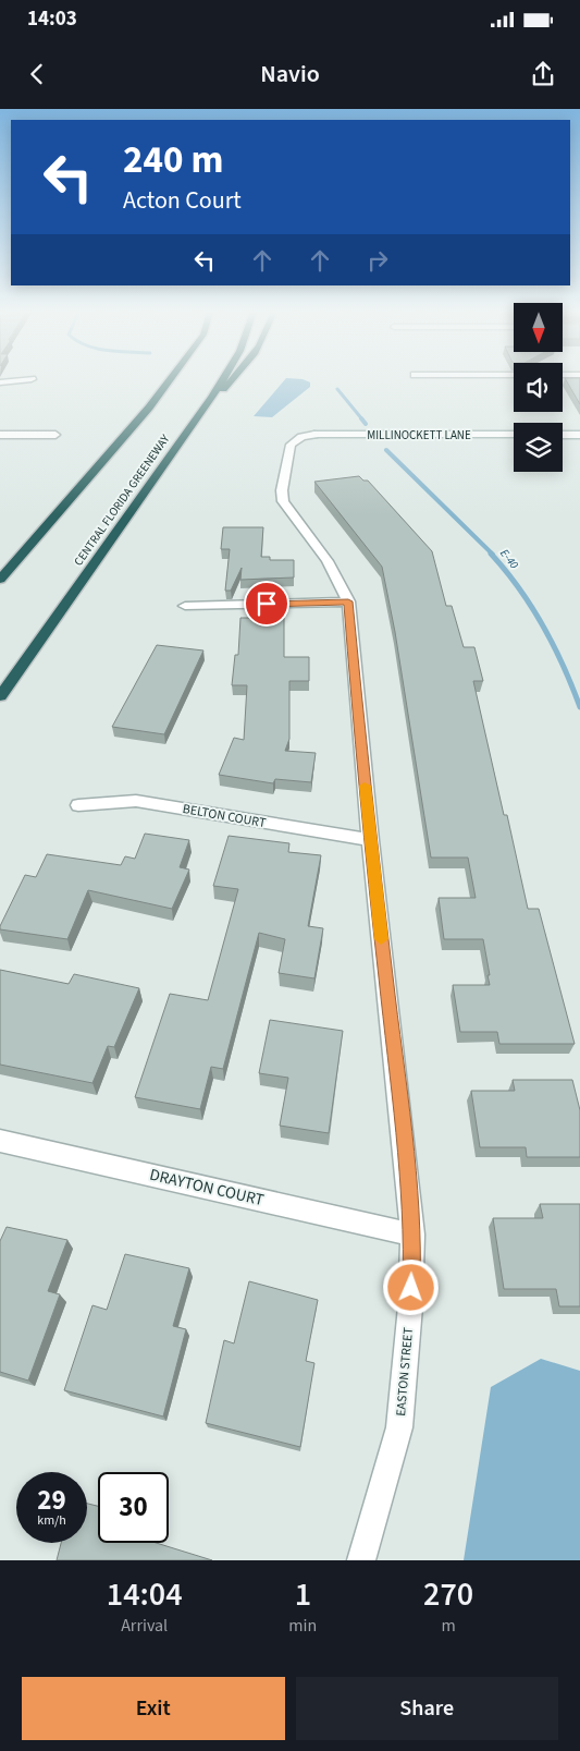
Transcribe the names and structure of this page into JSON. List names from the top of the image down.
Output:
{
  "streets": {
    "highway": ["CENTRAL FLORIDA GREENEWAY"],
    "street": [
      "MILLINOCKETT LANE",
      "BELTON COURT",
      "DRAYTON COURT",
      "EASTON STREET"
    ]
  },
  "crossings": [
    ["MILLINOCKETT LANE", "EASTON STREET"],
    ["BELTON COURT", "EASTON STREET"],
    ["DRAYTON COURT", "EASTON STREET"]
  ],
  "water": ["E-40"],
  "north": "bottom",
  "page": {
    "status": "14:03",
    "header": "Navio",
    "turn": ["240 m", "Acton Court"],
    "speed": "29 km/h",
    "limit": "30",
    "eta": [
      "14:04",
      "Arrival",
      "1",
      "min",
      "270",
      "m"
    ],
    "buttons": ["Exit", "Share"]
  }
}
